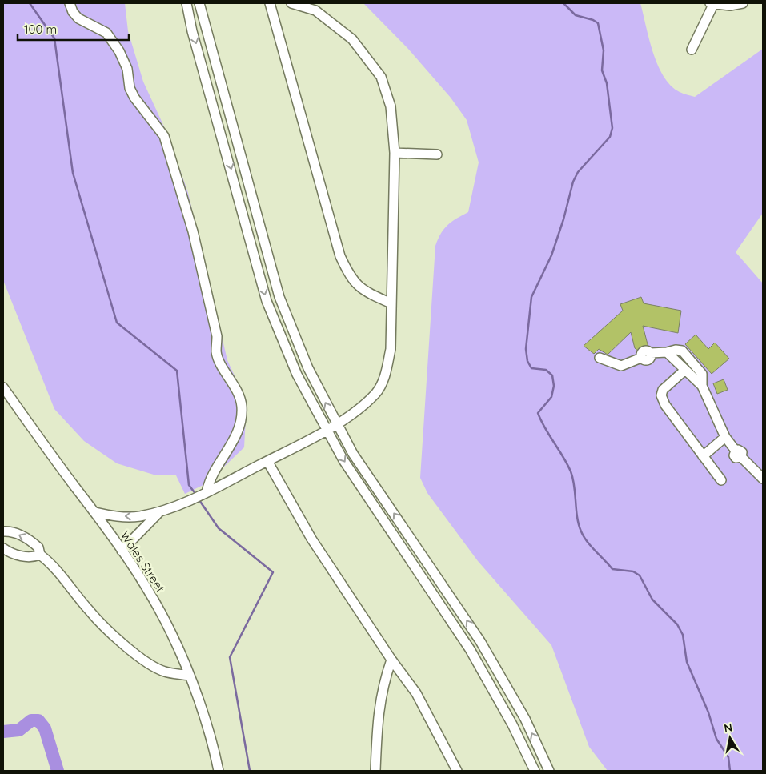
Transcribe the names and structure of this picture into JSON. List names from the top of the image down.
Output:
{
  "streets": {
    "street": ["Wales Street"]
  },
  "scale_bar": "100 m",
  "north": "top"
}
